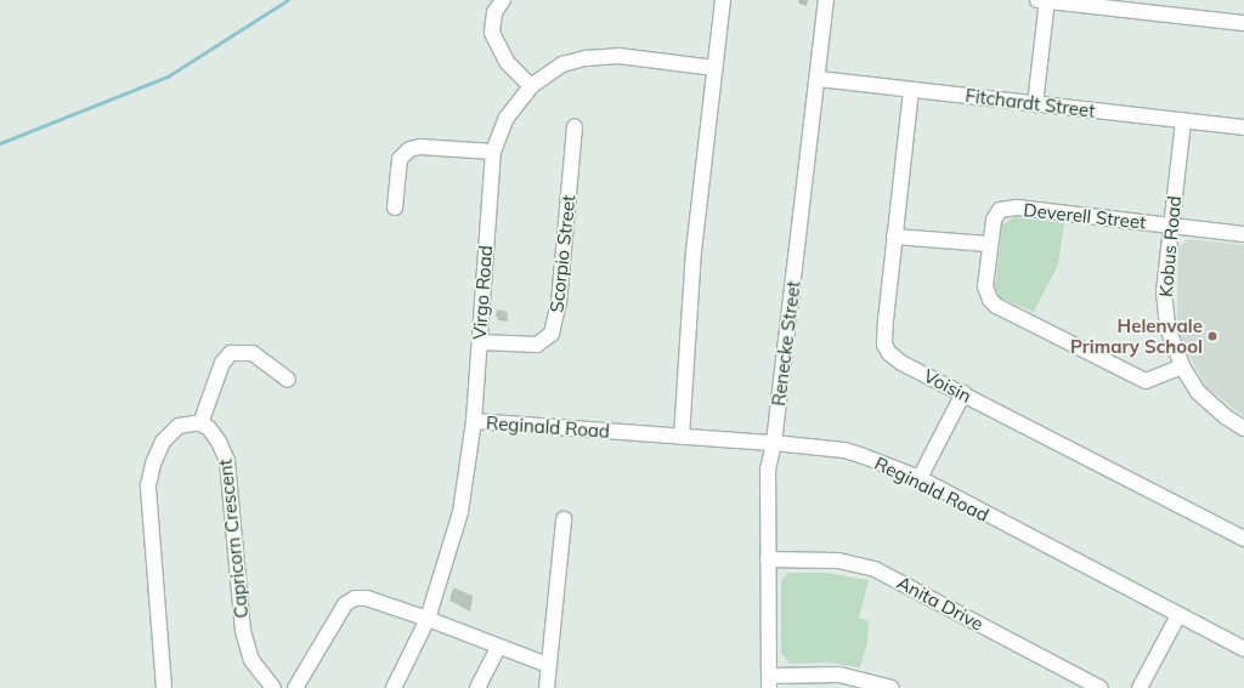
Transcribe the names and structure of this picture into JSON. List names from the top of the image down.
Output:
{
  "streets": {
    "street": [
      "Fitchardt Street",
      "Deverell Street",
      "Kobus Road",
      "Scorpio Street",
      "Virgo Road",
      "Renecke Street",
      "Voisin",
      "Reginald Road",
      "Capricorn Crescent",
      "Anita Drive"
    ]
  },
  "crossings": [
    ["Fitchardt Street", "Kobus Road"],
    ["Fitchardt Street", "Renecke Street"],
    ["Fitchardt Street", "Voisin"],
    ["Deverell Street", "Kobus Road"],
    ["Scorpio Street", "Virgo Road"],
    ["Virgo Road", "Reginald Road"],
    ["Renecke Street", "Reginald Road"],
    ["Renecke Street", "Anita Drive"]
  ],
  "places": ["Helenvale Primary School"]
}
